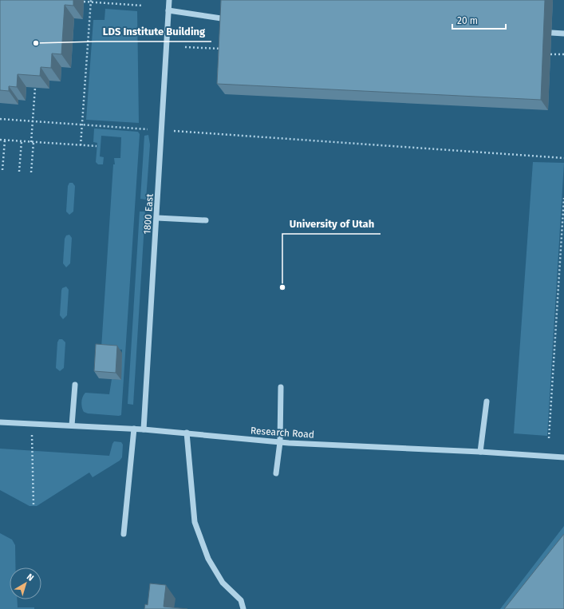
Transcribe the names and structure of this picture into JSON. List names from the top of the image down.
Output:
{
  "streets": {
    "street": ["1800 East", "Research Road"]
  },
  "crossings": [
    ["1800 East", "Research Road"]
  ],
  "places": ["LDS Institute Building", "University of Utah"],
  "scale_bar": "20 m",
  "north": "top right"
}
